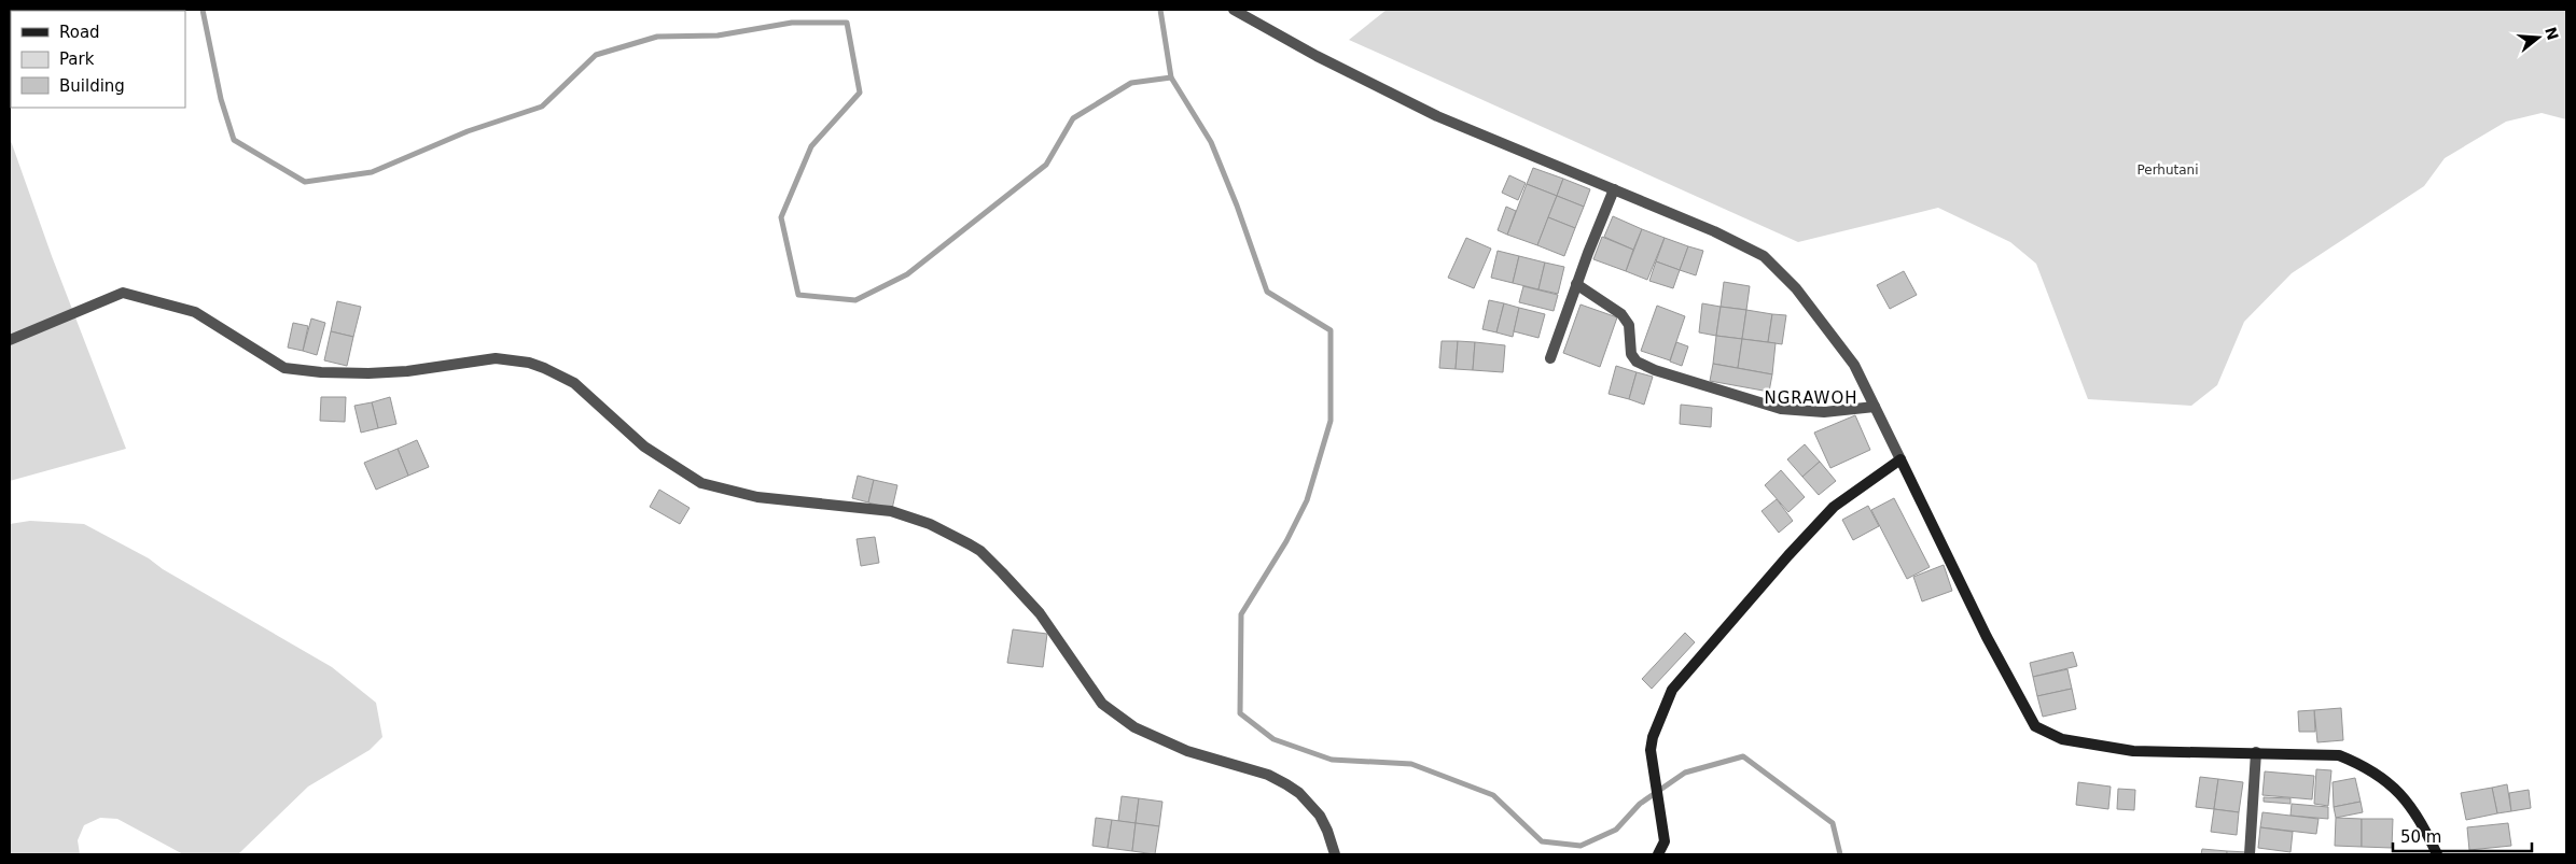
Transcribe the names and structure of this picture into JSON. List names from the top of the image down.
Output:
{
  "districts": ["NGRAWOH"],
  "parks": ["Perhutani"],
  "legend": ["Road", "Park", "Building"],
  "scale_bar": "50 m",
  "north": "right"
}
